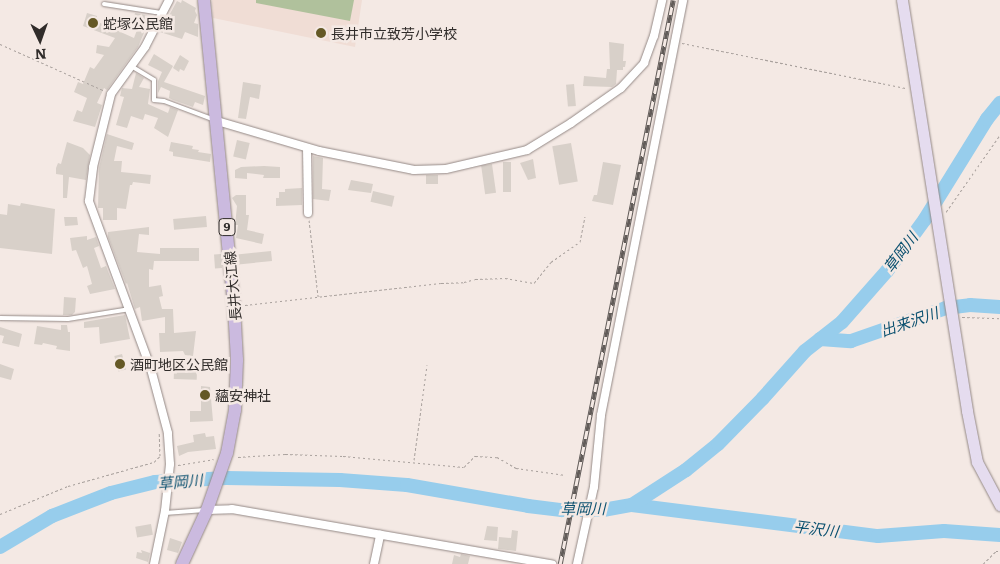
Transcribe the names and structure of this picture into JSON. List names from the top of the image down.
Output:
{
  "streets": {
    "main road": ["9", "長井大江線"]
  },
  "crossings": [
    ["9", "長井大江線"]
  ],
  "water": ["草岡川", "出来沢川", "平沢川"],
  "places": [
    "蛇塚公民館",
    "長井市立致芳小学校",
    "酒町地区公民館",
    "蘊安神社"
  ],
  "north": "bottom"
}
